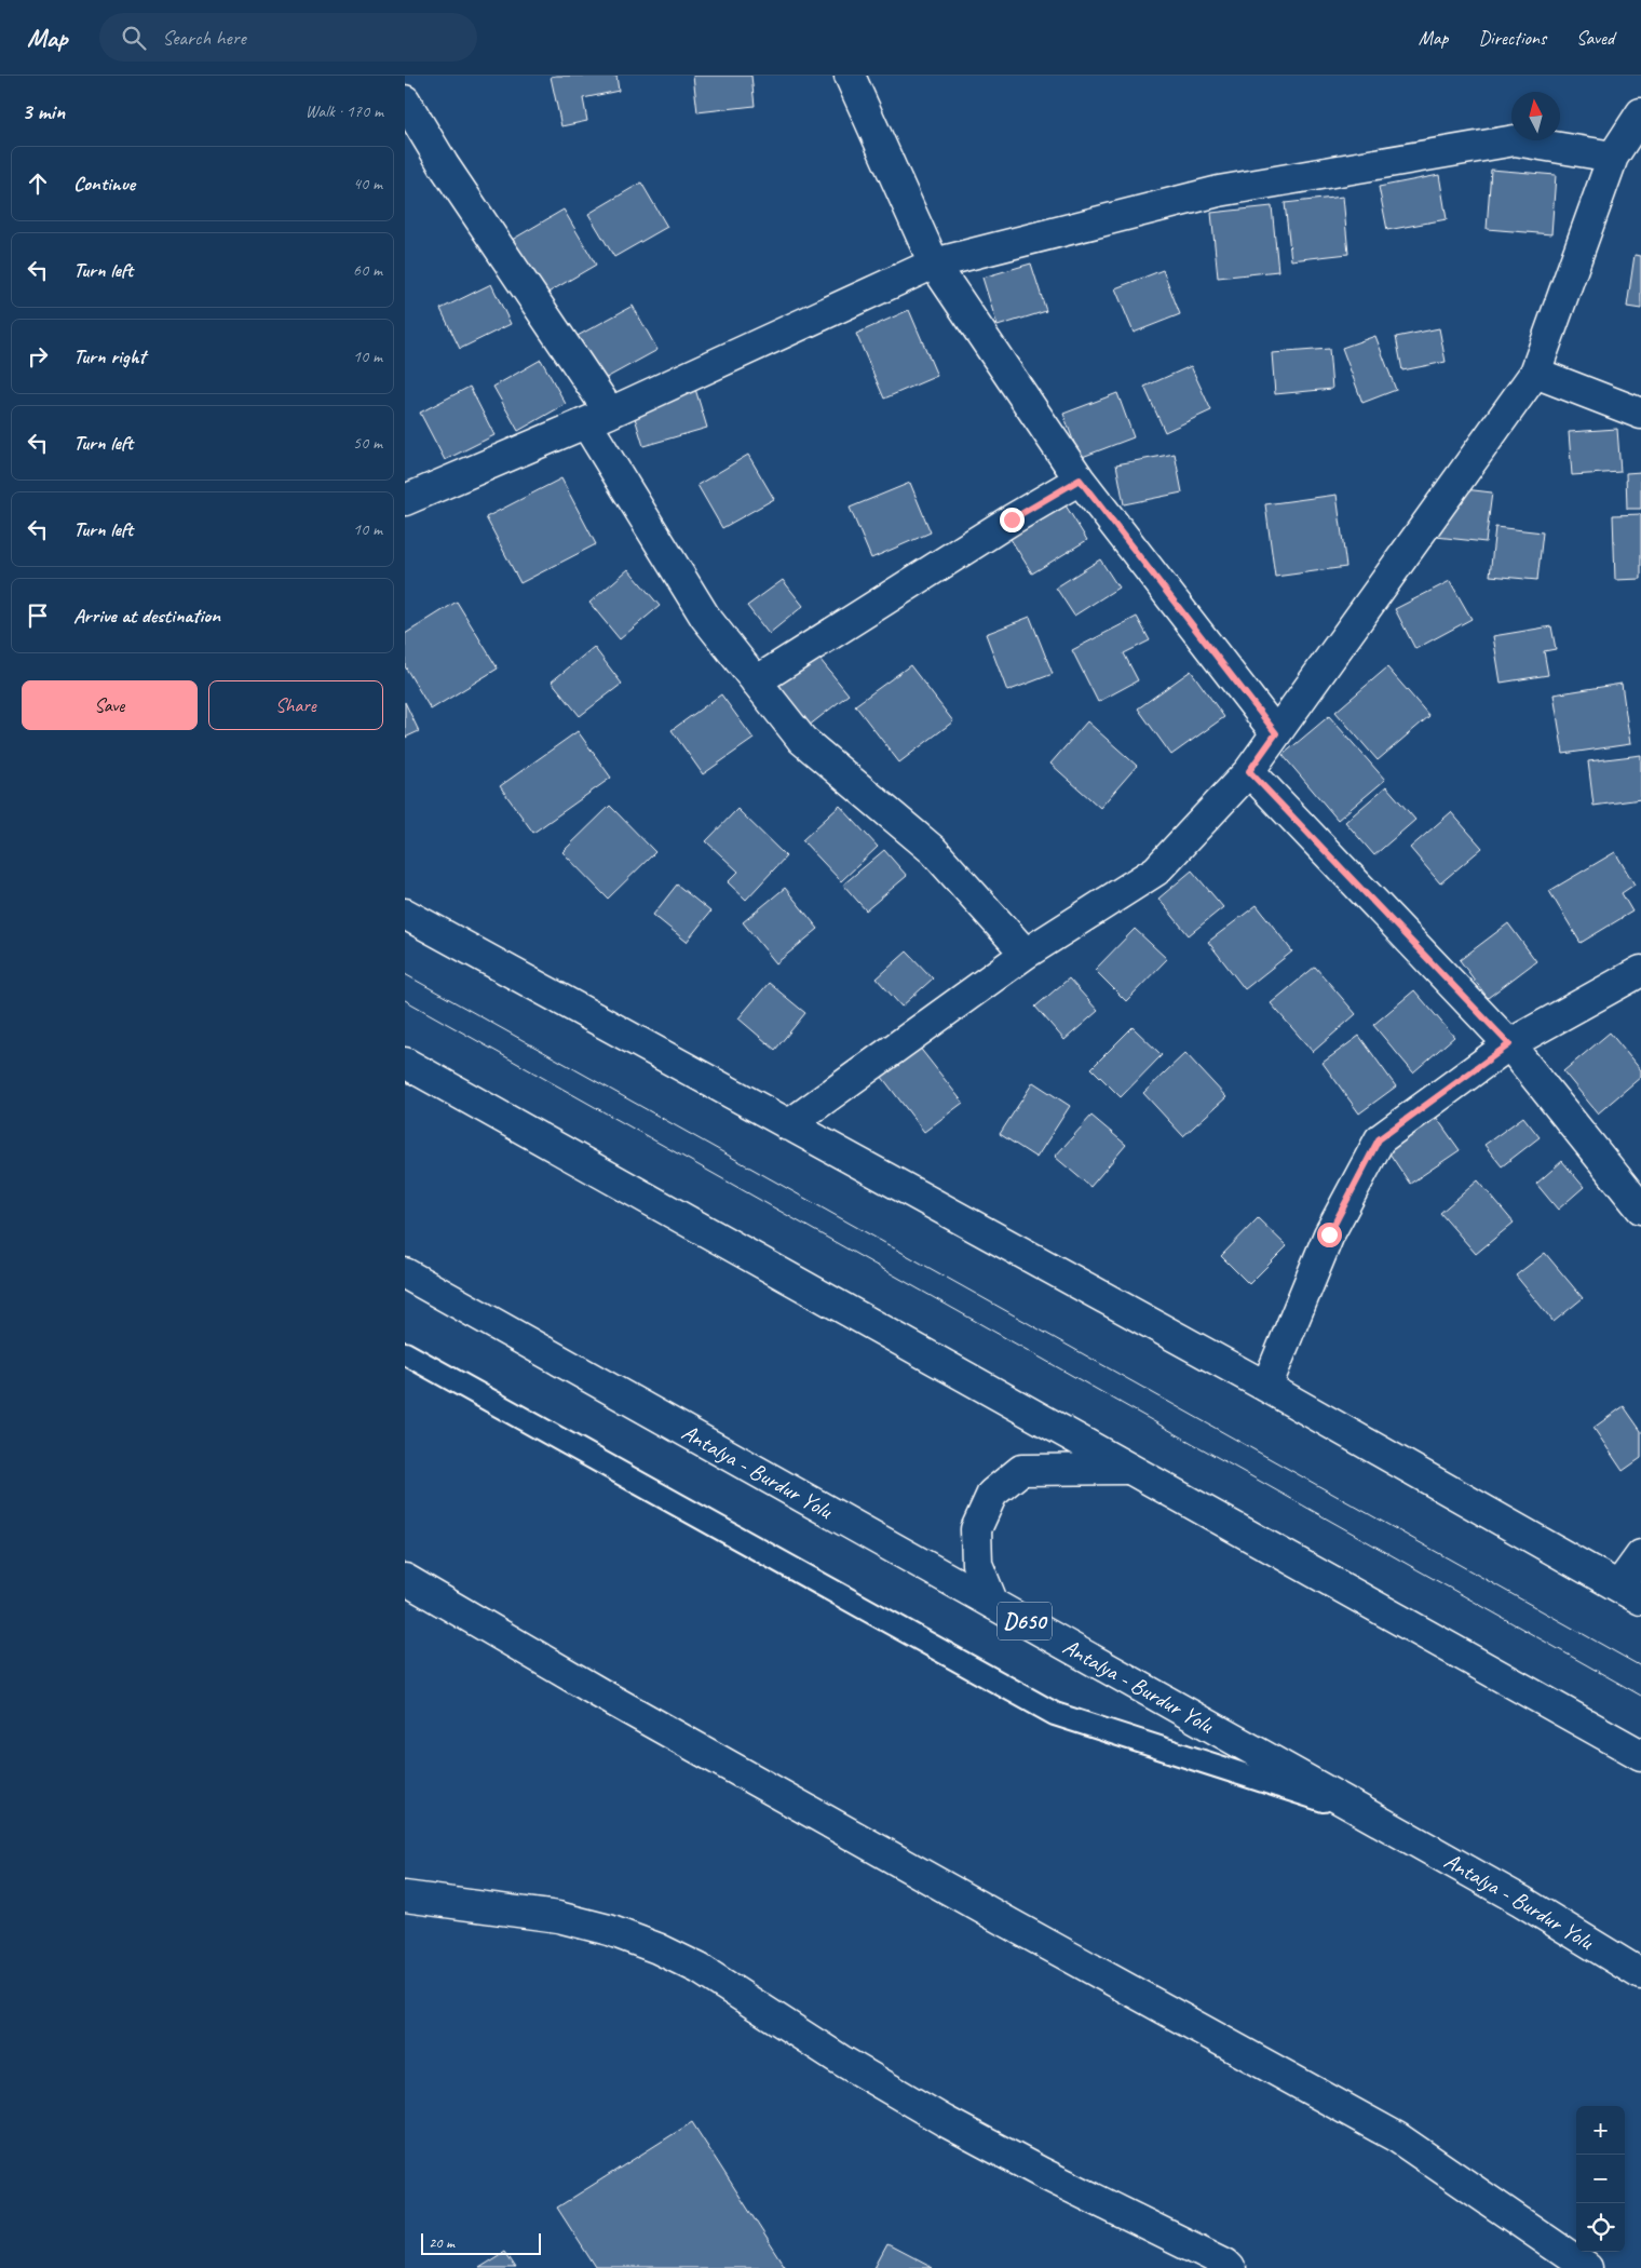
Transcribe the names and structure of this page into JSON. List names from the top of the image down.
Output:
{
  "streets": {
    "main road": ["Antalya - Burdur Yolu", "D650"]
  },
  "scale_bar": "20 m",
  "north": "top",
  "page": {
    "header": "Map",
    "search": "Search here",
    "nav": ["Map", "Directions", "Saved"],
    "heading": ["3 min", "Walk · 170 m"],
    "list": [
      ["Continue", "40 m"],
      ["Turn left", "60 m"],
      ["Turn right", "10 m"],
      ["Turn left", "50 m"],
      ["Turn left", "10 m"],
      "Arrive at destination"
    ],
    "buttons": ["Save", "Share"],
    "map_buttons": ["+", "−"],
    "scale": "20 m"
  }
}
